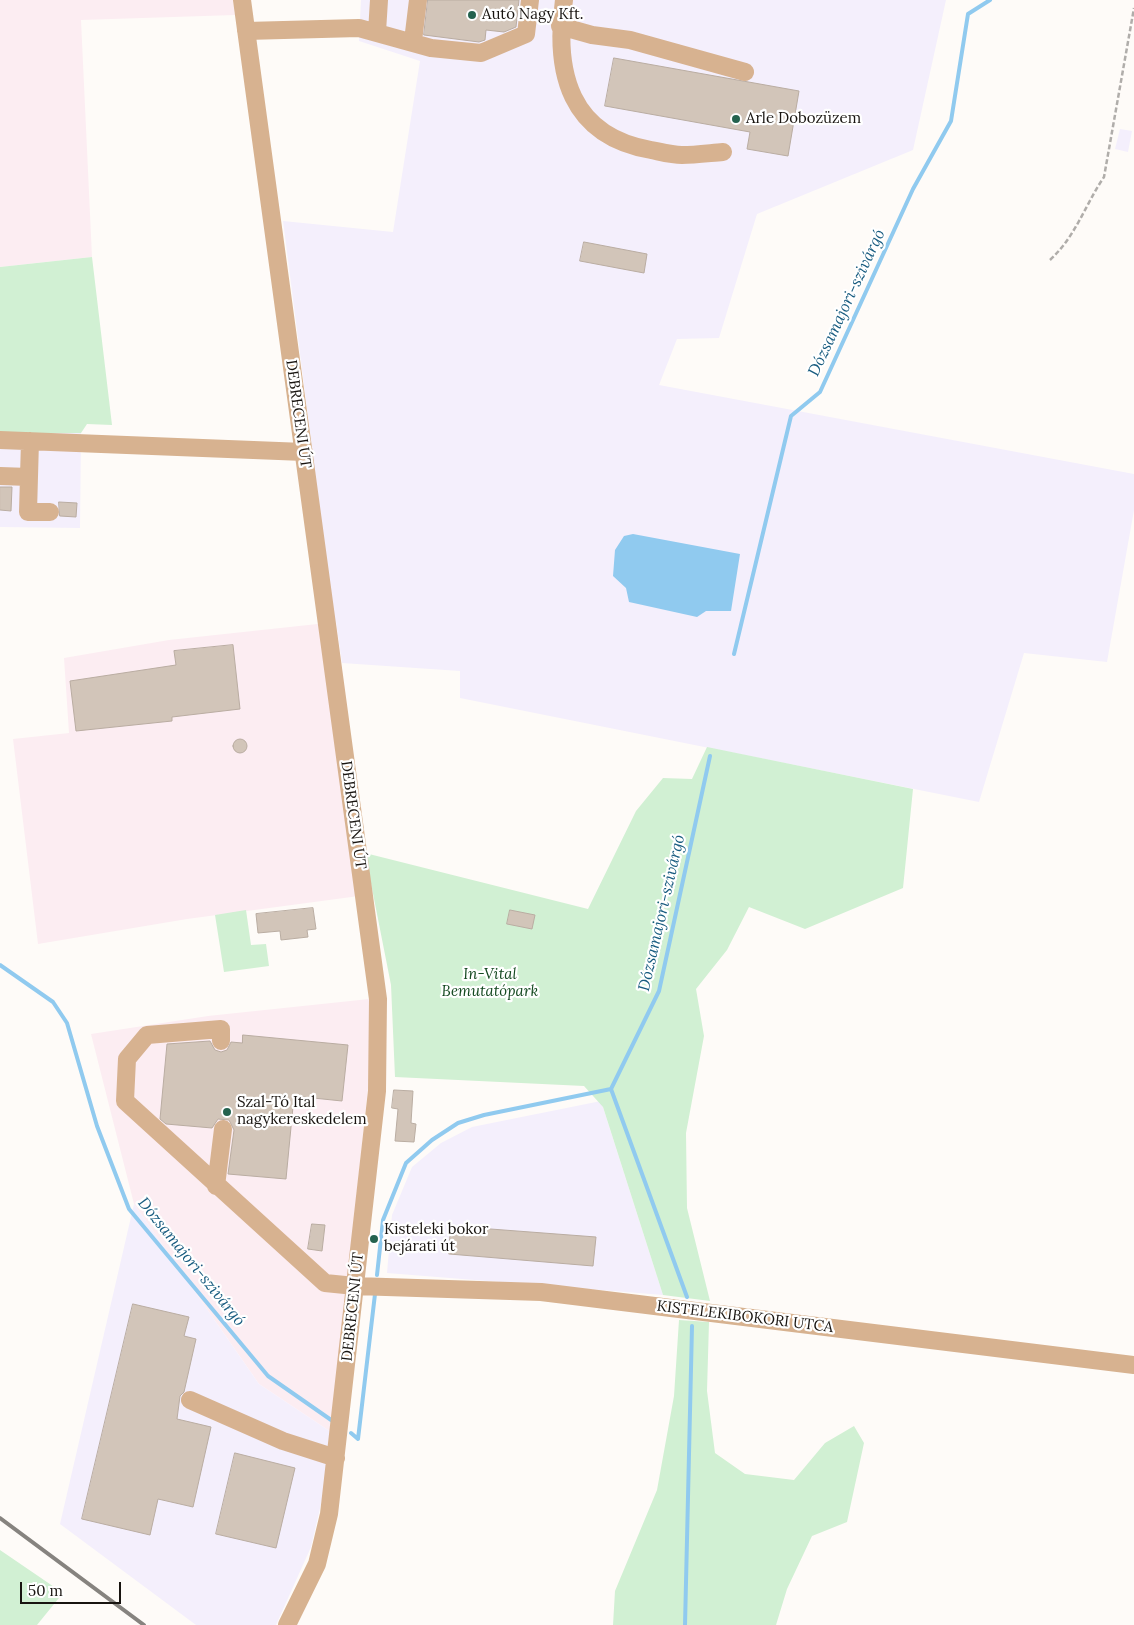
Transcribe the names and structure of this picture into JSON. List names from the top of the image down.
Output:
{
  "streets": {
    "street": ["DEBRECENI ÚT", "KISTELEKIBOKORI UTCA"]
  },
  "crossings": [
    ["DEBRECENI ÚT", "KISTELEKIBOKORI UTCA"]
  ],
  "water": ["Dózsamajori-szivárgó"],
  "parks": ["In-Vital Bemutatópark"],
  "places": [
    "Autó Nagy Kft.",
    "Arle Dobozüzem",
    "Szal-Tó Ital nagykereskedelem",
    "Kisteleki bokor bejárati út"
  ],
  "scale_bar": "50 m"
}
